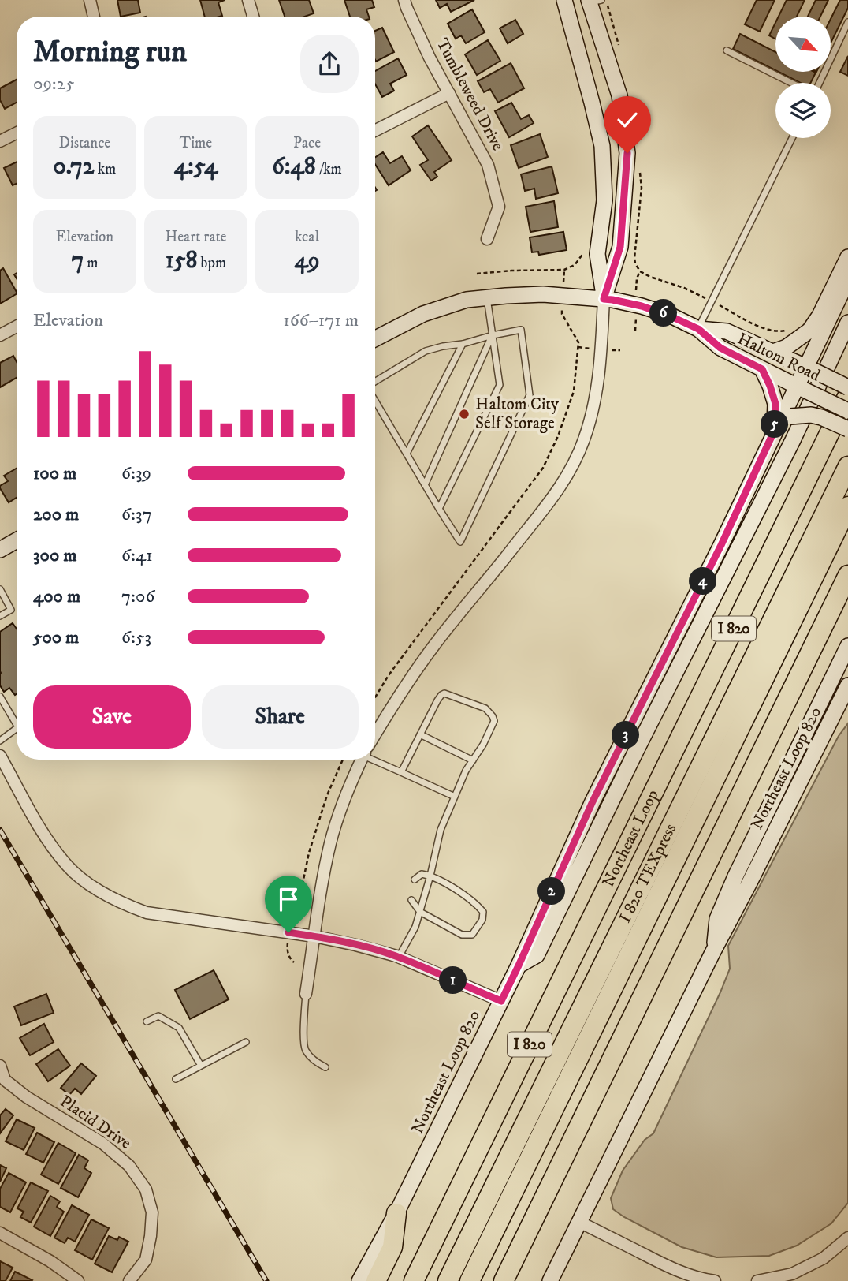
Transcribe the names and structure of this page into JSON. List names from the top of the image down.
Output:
{
  "streets": {
    "highway": ["I 820", "Northeast Loop", "I 820 TEXpress"],
    "main road": ["Haltom Road", "Northeast Loop 820"],
    "street": ["Tumbleweed Drive", "Placid Drive"]
  },
  "crossings": [
    ["Haltom Road", "Northeast Loop 820"]
  ],
  "places": ["Haltom City Self Storage"],
  "north": "bottom right",
  "page": {
    "heading": ["Morning run", "09:25"],
    "stats": [
      ["Distance", "0.72 km"],
      ["Time", "4:54"],
      ["Pace", "6:48 /km"],
      ["Elevation", "7 m"],
      ["Heart rate", "158 bpm"],
      ["kcal", "49"]
    ],
    "chart": ["Elevation", "166–171 m"],
    "pins": [
      "6",
      "5",
      "4",
      "3",
      "2",
      "1"
    ],
    "list": [
      {
        "name": "100 m",
        "note": "6:39"
      },
      {
        "name": "200 m",
        "note": "6:37"
      },
      {
        "name": "300 m",
        "note": "6:41"
      },
      {
        "name": "400 m",
        "note": "7:06"
      },
      {
        "name": "500 m",
        "note": "6:53"
      }
    ],
    "buttons": ["Save", "Share"]
  }
}
